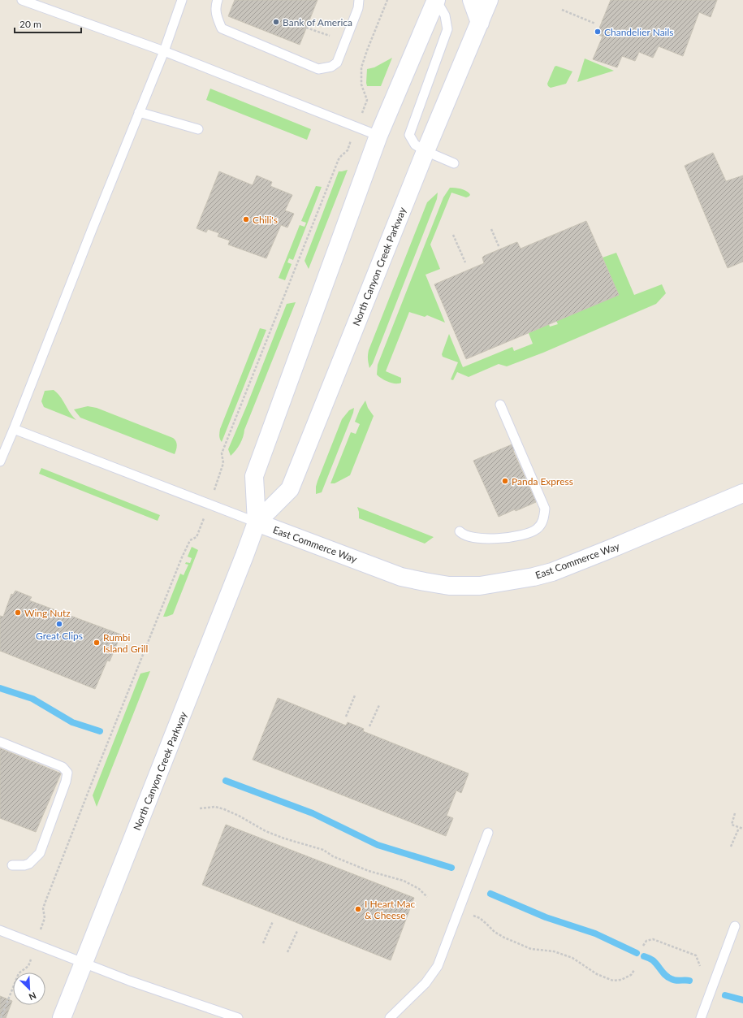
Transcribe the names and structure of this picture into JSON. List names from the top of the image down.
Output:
{
  "streets": {
    "main road": ["North Canyon Creek Parkway", "East Commerce Way"]
  },
  "crossings": [
    ["North Canyon Creek Parkway", "East Commerce Way"]
  ],
  "places": [
    "Bank of America",
    "Chandelier Nails",
    "Chili's",
    "Panda Express",
    "Wing Nutz",
    "Great Clips",
    "Rumbi Island Grill",
    "I Heart Mac & Cheese"
  ],
  "scale_bar": "20 m",
  "north": "bottom right"
}
